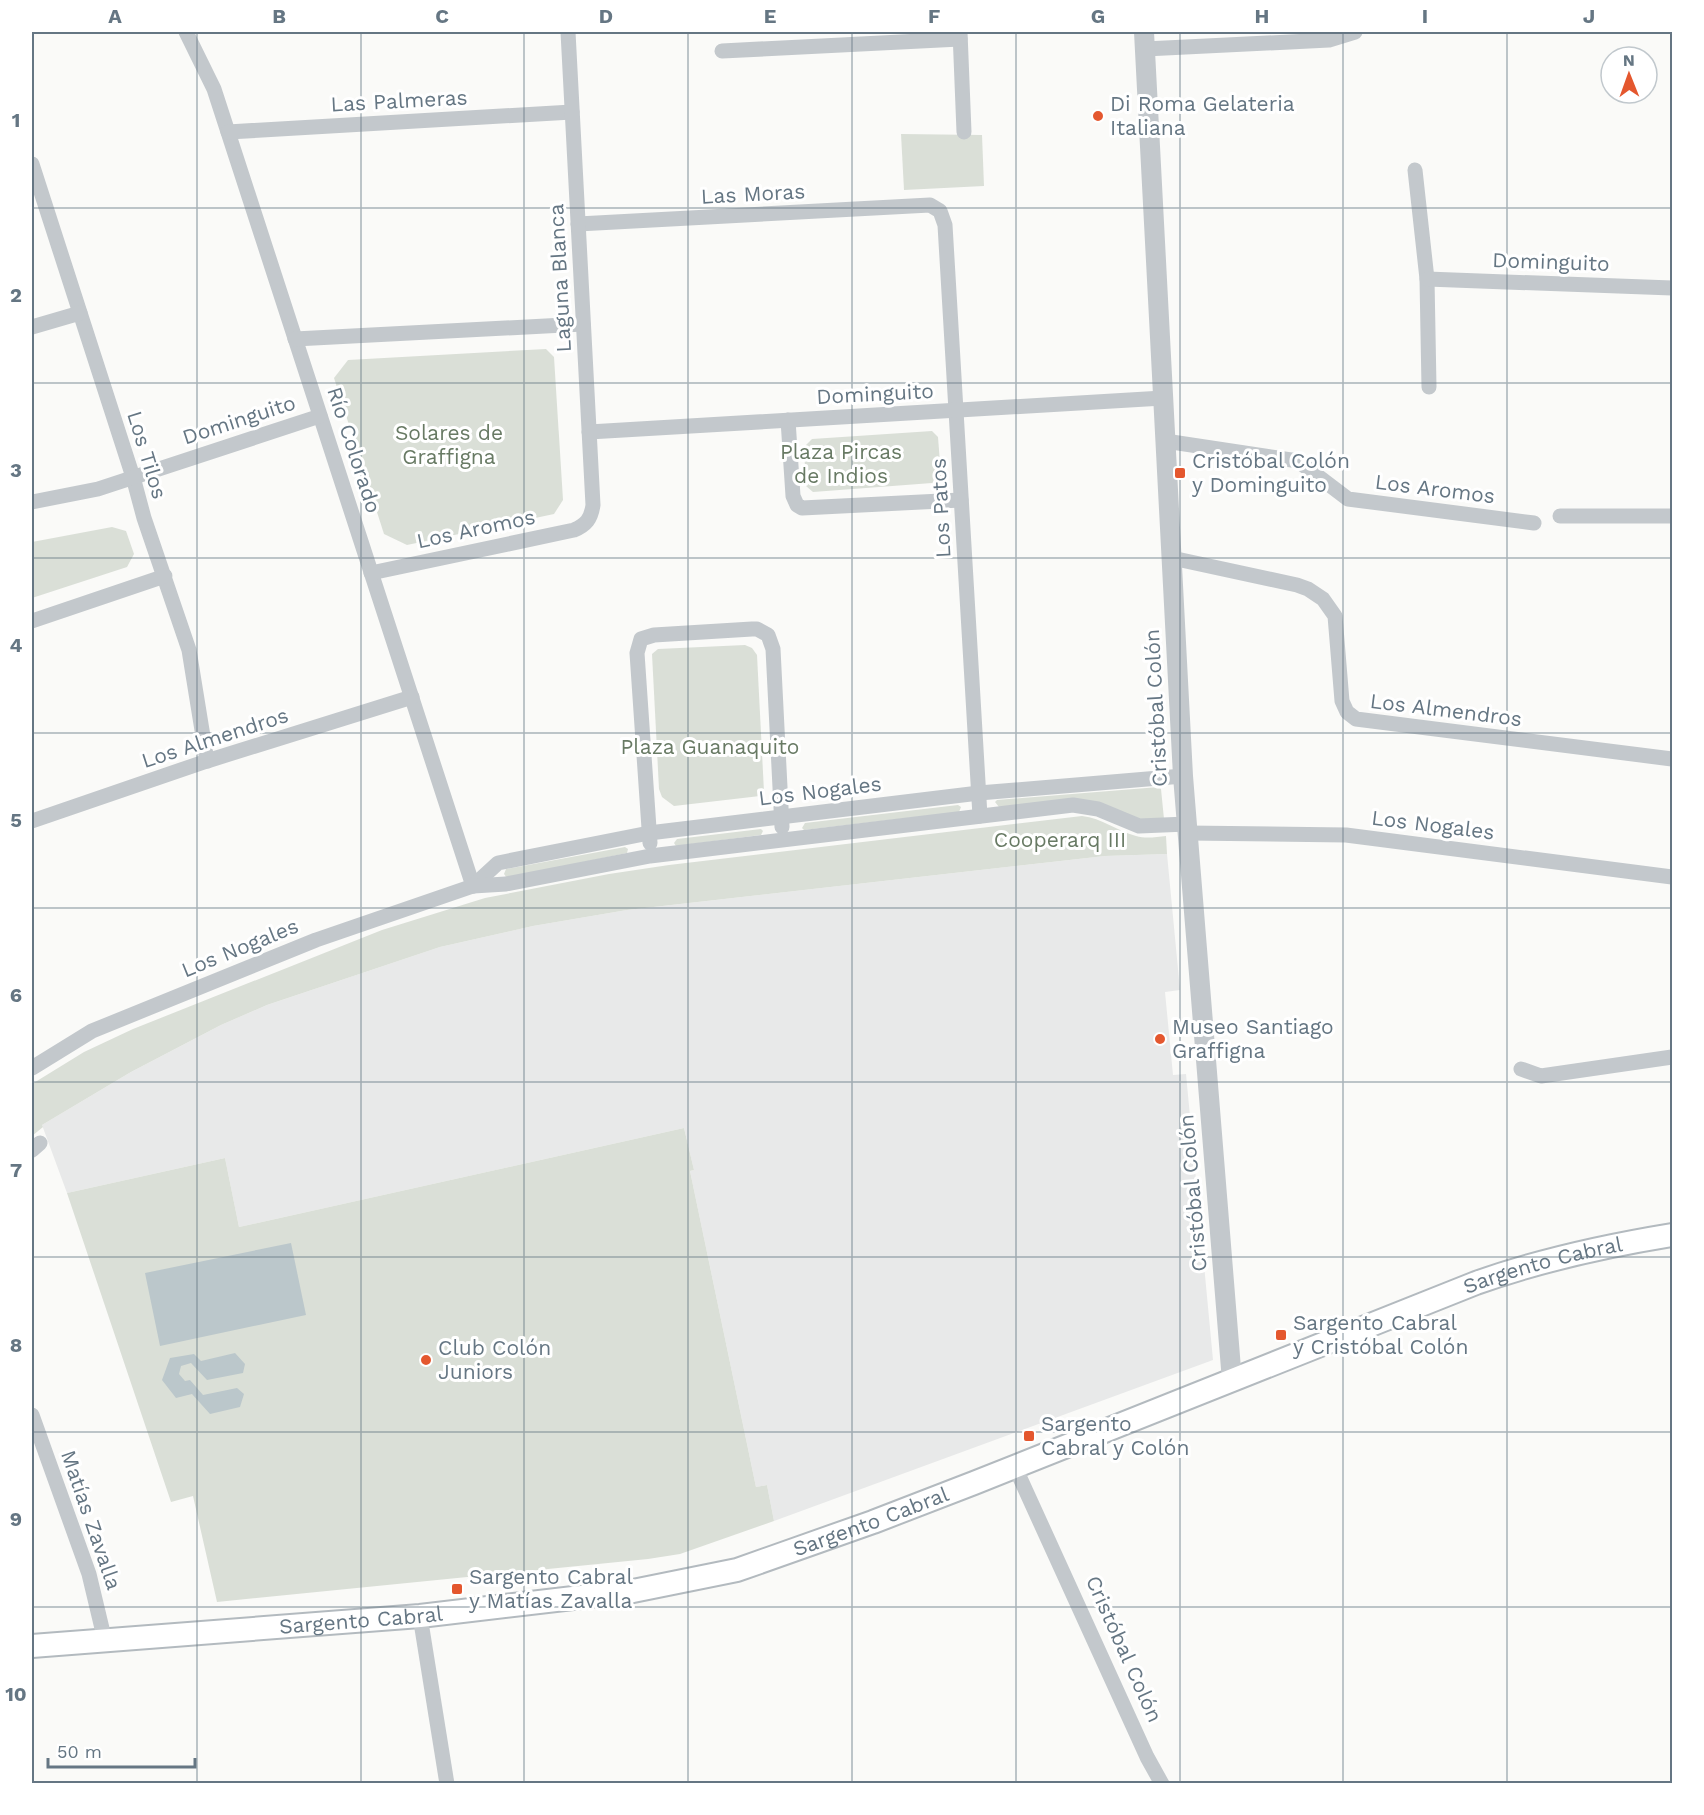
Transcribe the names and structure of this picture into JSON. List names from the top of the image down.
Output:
{
  "streets": {
    "main road": ["Sargento Cabral"],
    "street": [
      "Las Palmeras",
      "Las Moras",
      "Dominguito",
      "Laguna Blanca",
      "Río Colorado",
      "Los Tilos",
      "Los Aromos",
      "Los Patos",
      "Cristóbal Colón",
      "Los Almendros",
      "Los Nogales",
      "Matías Zavalla"
    ]
  },
  "crossings": [
    ["Las Palmeras", "Laguna Blanca"],
    ["Las Palmeras", "Río Colorado"],
    ["Las Moras", "Laguna Blanca"],
    ["Las Moras", "Los Patos"],
    ["Dominguito", "Laguna Blanca"],
    ["Dominguito", "Río Colorado"],
    ["Dominguito", "Los Tilos"],
    ["Dominguito", "Los Patos"],
    ["Dominguito", "Cristóbal Colón"],
    ["Laguna Blanca", "Los Aromos"],
    ["Río Colorado", "Los Aromos"],
    ["Río Colorado", "Los Almendros"],
    ["Río Colorado", "Los Nogales"],
    ["Los Tilos", "Los Almendros"],
    ["Los Aromos", "Cristóbal Colón"],
    ["Los Patos", "Los Nogales"],
    ["Cristóbal Colón", "Los Almendros"],
    ["Cristóbal Colón", "Los Nogales"],
    ["Cristóbal Colón", "Sargento Cabral"],
    ["Sargento Cabral", "Matías Zavalla"]
  ],
  "parks": [
    "Solares de Graffigna",
    "Plaza Pircas de Indios",
    "Plaza Guanaquito",
    "Cooperarq III"
  ],
  "places": {
    "other": ["Di Roma Gelateria Italiana", "Museo Santiago Graffigna", "Club Colón Juniors"],
    "transit": [
      "Cristóbal Colón y Dominguito",
      "Sargento Cabral y Cristóbal Colón",
      "Sargento Cabral y Colón",
      "Sargento Cabral y Matías Zavalla"
    ]
  },
  "scale_bar": "50 m",
  "north": "top",
  "grid": {
    "columns": [
      "A",
      "B",
      "C",
      "D",
      "E",
      "F",
      "G",
      "H",
      "I",
      "J"
    ],
    "rows": [
      "1",
      "2",
      "3",
      "4",
      "5",
      "6",
      "7",
      "8",
      "9",
      "10"
    ]
  }
}
